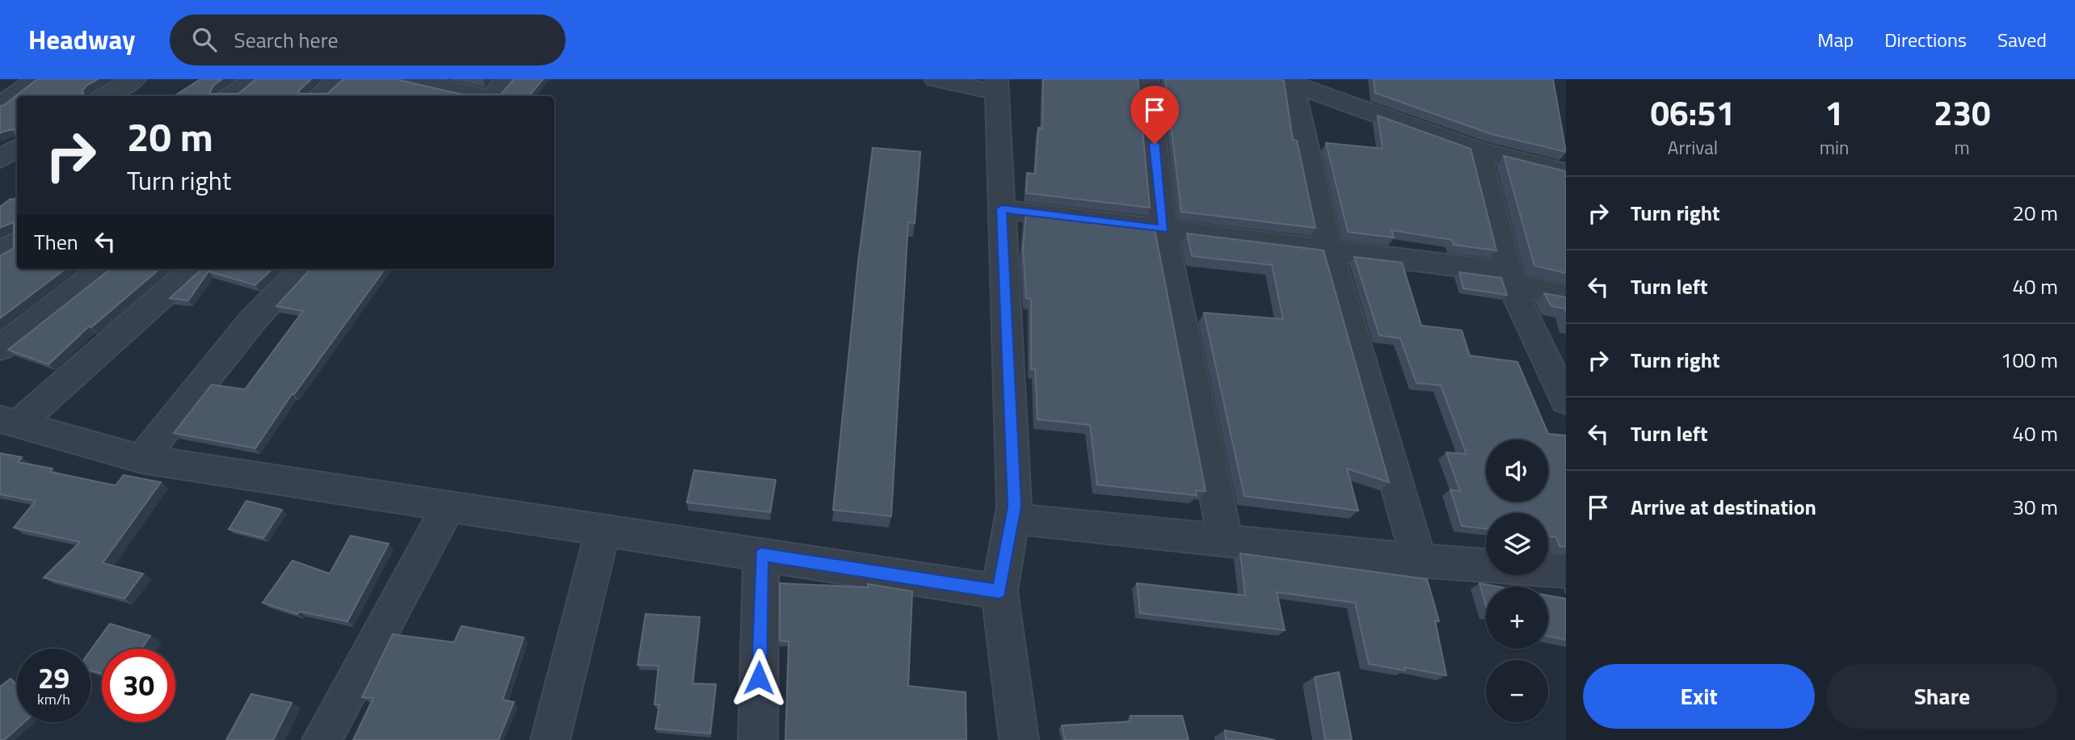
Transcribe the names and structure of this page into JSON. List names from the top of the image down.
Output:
{
  "page": {
    "header": "Headway",
    "search": "Search here",
    "nav": ["Map", "Directions", "Saved"],
    "eta": [
      "06:51",
      "Arrival",
      "1",
      "min",
      "230",
      "m"
    ],
    "turn": ["20 m", "Turn right"],
    "list": [
      {
        "name": "Turn right",
        "value": "20 m"
      },
      {
        "name": "Turn left",
        "value": "40 m"
      },
      {
        "name": "Turn right",
        "value": "100 m"
      },
      {
        "name": "Turn left",
        "value": "40 m"
      },
      {
        "name": "Arrive at destination",
        "value": "30 m"
      }
    ],
    "then": "Then",
    "map_buttons": ["+", "−"],
    "speed": "29 km/h",
    "limit": "30",
    "buttons": ["Exit", "Share"]
  }
}
